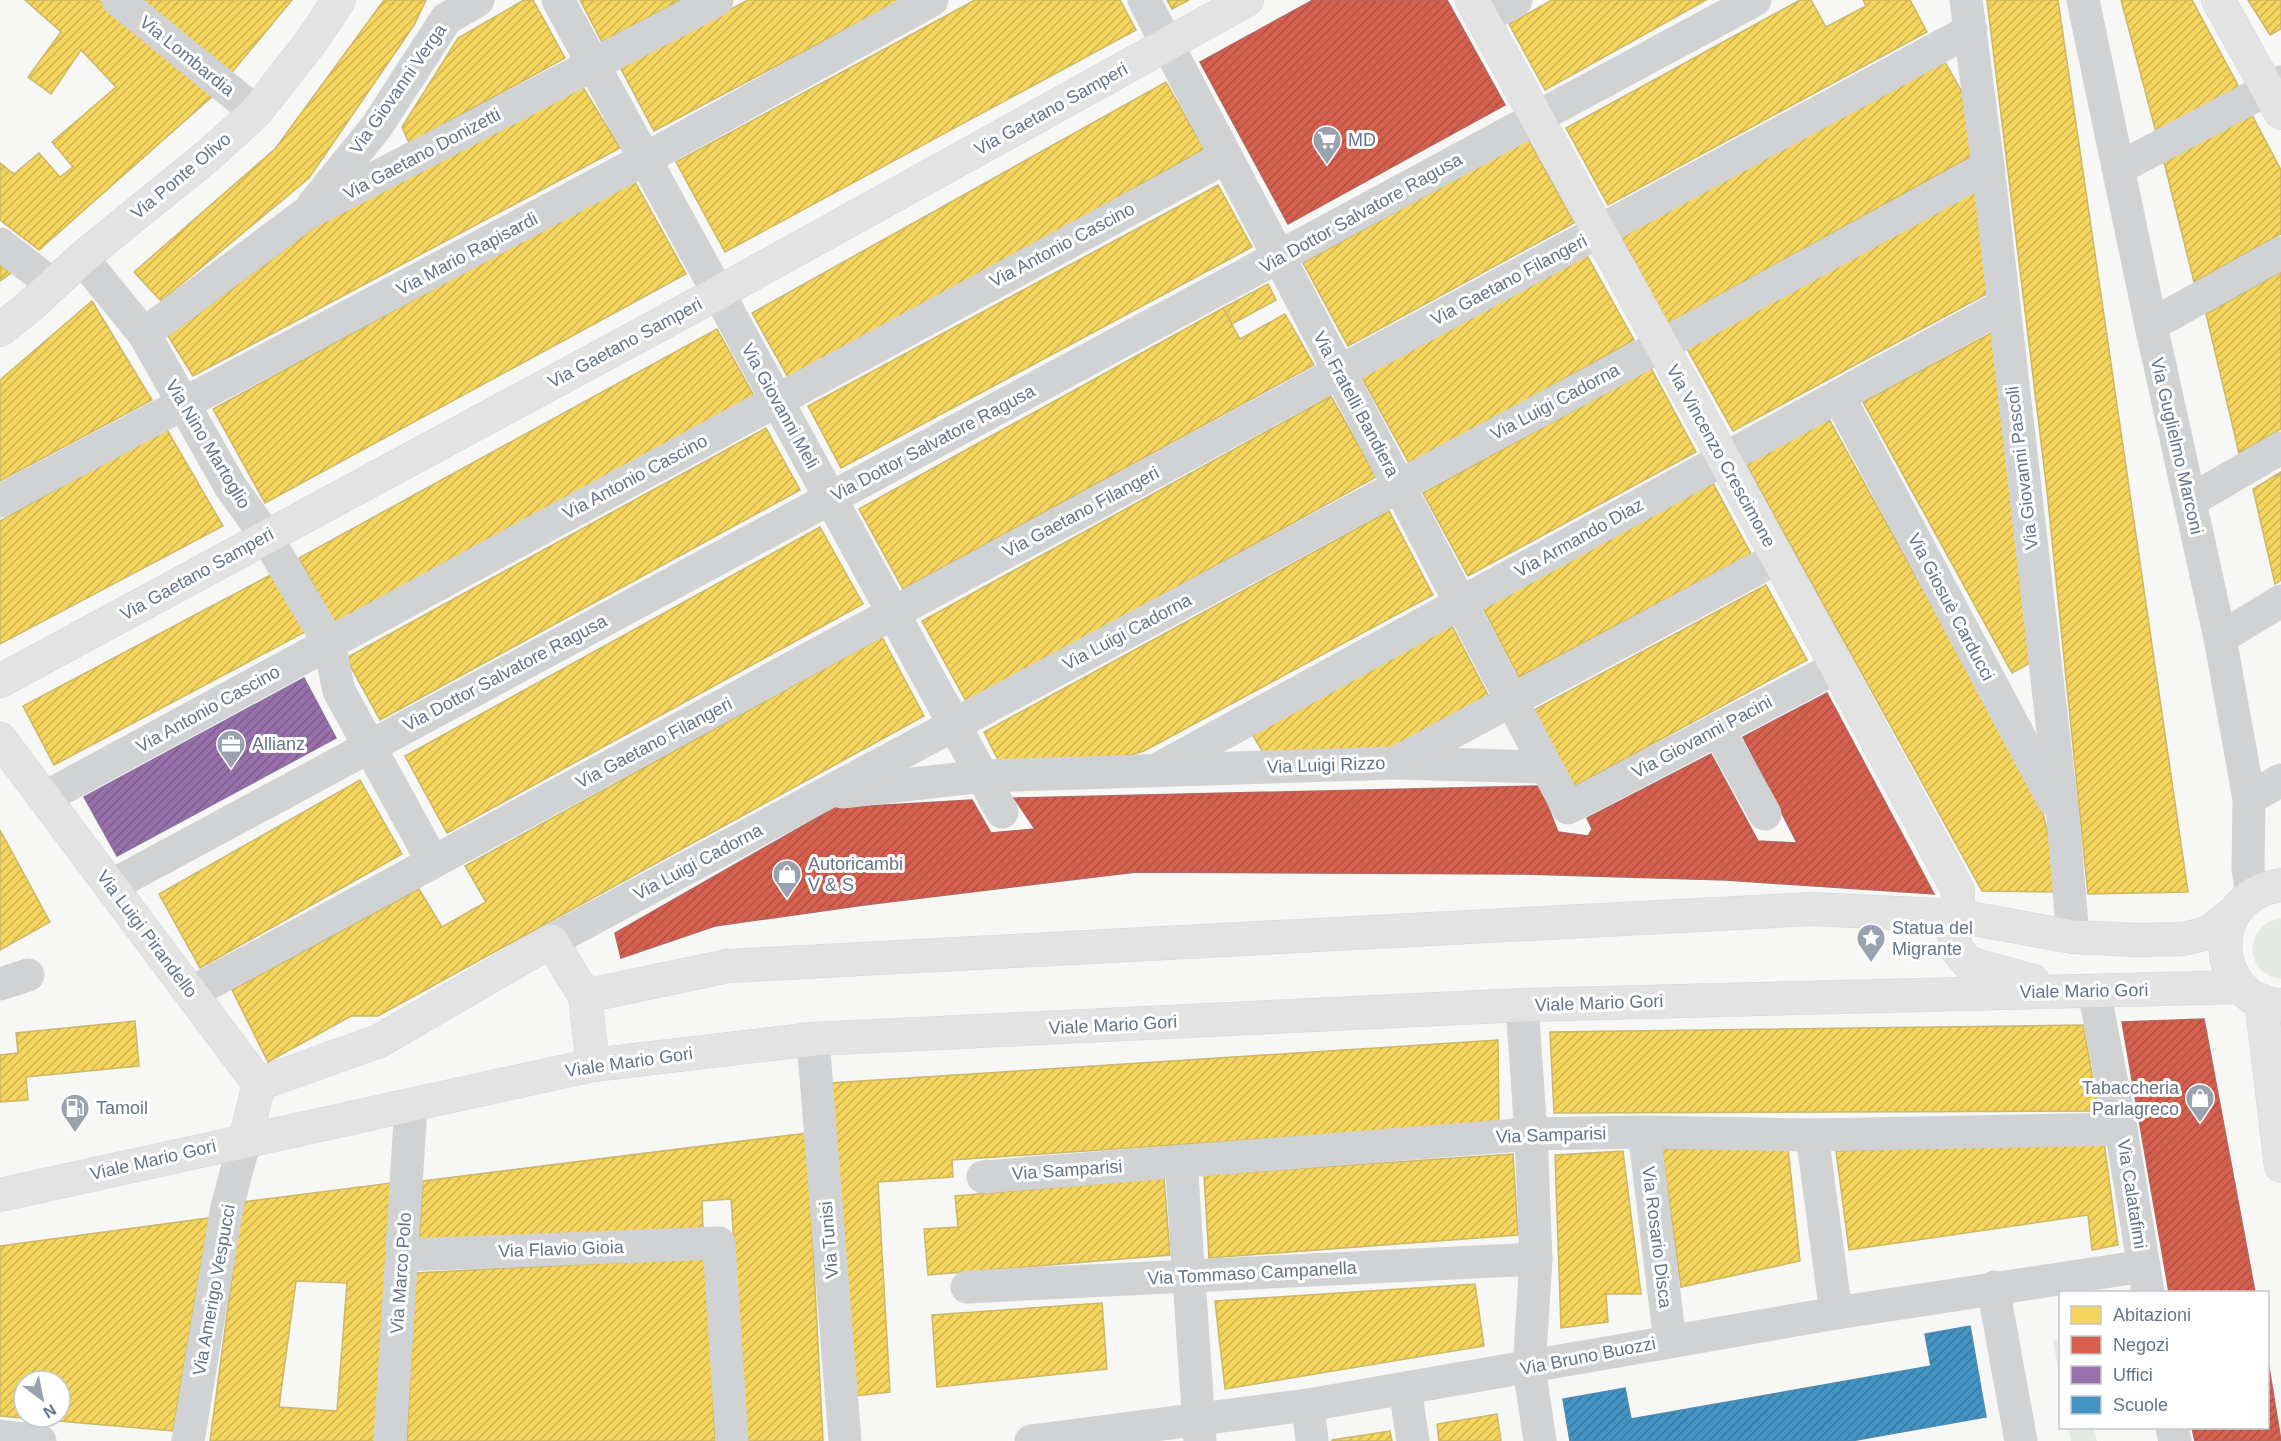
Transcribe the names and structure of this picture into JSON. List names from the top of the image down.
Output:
{
  "streets": {
    "street": [
      "Via Lombardia",
      "Via Giovanni Verga",
      "Via Gaetano Samperi",
      "Via Gaetano Donizetti",
      "Via Ponte Olivo",
      "Via Dottor Salvatore Ragusa",
      "Via Antonio Cascino",
      "Via Mario Rapisardi",
      "Via Gaetano Filangeri",
      "Via Luigi Cadorna",
      "Via Fratelli Bandiera",
      "Via Giovanni Meli",
      "Via Nino Martoglio",
      "Via Guglielmo Marconi",
      "Via Vincenzo Crescimone",
      "Via Giovanni Pascoli",
      "Via Armando Diaz",
      "Via Giosuè Carducci",
      "Via Giovanni Pacini",
      "Via Luigi Rizzo",
      "Via Luigi Pirandello",
      "Viale Mario Gori",
      "Via Samparisi",
      "Via Calatafimi",
      "Via Rosario Disca",
      "Via Tunisi",
      "Via Flavio Gioia",
      "Via Marco Polo",
      "Via Tommaso Campanella",
      "Via Amerigo Vespucci",
      "Via Bruno Buozzi"
    ]
  },
  "crossings": [
    ["Via Lombardia", "Via Ponte Olivo"],
    ["Via Giovanni Verga", "Via Gaetano Donizetti"],
    ["Via Gaetano Samperi", "Via Fratelli Bandiera"],
    ["Via Gaetano Samperi", "Via Giovanni Meli"],
    ["Via Gaetano Samperi", "Via Nino Martoglio"],
    ["Via Gaetano Donizetti", "Via Giovanni Meli"],
    ["Via Gaetano Donizetti", "Via Nino Martoglio"],
    ["Via Ponte Olivo", "Via Nino Martoglio"],
    ["Via Dottor Salvatore Ragusa", "Via Fratelli Bandiera"],
    ["Via Dottor Salvatore Ragusa", "Via Giovanni Meli"],
    ["Via Dottor Salvatore Ragusa", "Via Nino Martoglio"],
    ["Via Dottor Salvatore Ragusa", "Via Vincenzo Crescimone"],
    ["Via Dottor Salvatore Ragusa", "Via Luigi Pirandello"],
    ["Via Antonio Cascino", "Via Fratelli Bandiera"],
    ["Via Antonio Cascino", "Via Giovanni Meli"],
    ["Via Antonio Cascino", "Via Nino Martoglio"],
    ["Via Antonio Cascino", "Via Luigi Pirandello"],
    ["Via Mario Rapisardi", "Via Giovanni Meli"],
    ["Via Mario Rapisardi", "Via Nino Martoglio"],
    ["Via Gaetano Filangeri", "Via Fratelli Bandiera"],
    ["Via Gaetano Filangeri", "Via Giovanni Meli"],
    ["Via Gaetano Filangeri", "Via Nino Martoglio"],
    ["Via Gaetano Filangeri", "Via Vincenzo Crescimone"],
    ["Via Gaetano Filangeri", "Via Giovanni Pascoli"],
    ["Via Gaetano Filangeri", "Via Luigi Pirandello"],
    ["Via Luigi Cadorna", "Via Fratelli Bandiera"],
    ["Via Luigi Cadorna", "Via Giovanni Meli"],
    ["Via Luigi Cadorna", "Via Vincenzo Crescimone"],
    ["Via Luigi Cadorna", "Via Giovanni Pascoli"],
    ["Via Luigi Cadorna", "Via Luigi Rizzo"],
    ["Via Luigi Cadorna", "Via Luigi Pirandello"],
    ["Via Fratelli Bandiera", "Via Armando Diaz"],
    ["Via Fratelli Bandiera", "Via Giovanni Pacini"],
    ["Via Fratelli Bandiera", "Via Luigi Rizzo"],
    ["Via Giovanni Meli", "Via Luigi Rizzo"],
    ["Via Vincenzo Crescimone", "Via Armando Diaz"],
    ["Via Vincenzo Crescimone", "Via Giovanni Pacini"],
    ["Via Vincenzo Crescimone", "Via Luigi Rizzo"],
    ["Via Vincenzo Crescimone", "Viale Mario Gori"],
    ["Via Vincenzo Crescimone", "Via Calatafimi"],
    ["Via Giovanni Pascoli", "Via Armando Diaz"],
    ["Via Giovanni Pascoli", "Via Giosuè Carducci"],
    ["Via Armando Diaz", "Via Giosuè Carducci"],
    ["Via Armando Diaz", "Via Luigi Rizzo"],
    ["Viale Mario Gori", "Via Calatafimi"],
    ["Viale Mario Gori", "Via Tunisi"],
    ["Viale Mario Gori", "Via Marco Polo"],
    ["Viale Mario Gori", "Via Amerigo Vespucci"],
    ["Via Samparisi", "Via Calatafimi"],
    ["Via Samparisi", "Via Rosario Disca"],
    ["Via Calatafimi", "Via Bruno Buozzi"],
    ["Via Rosario Disca", "Via Bruno Buozzi"],
    ["Via Flavio Gioia", "Via Marco Polo"]
  ],
  "places": {
    "supermarket": ["MD"],
    "office": ["Allianz"],
    "shop": ["Autoricambi V & S", "Tabaccheria Parlagreco"],
    "place": ["Statua del Migrante"],
    "fuel station": ["Tamoil"]
  },
  "legend": [
    "Abitazioni",
    "Negozi",
    "Uffici",
    "Scuole"
  ],
  "north": "bottom right"
}
